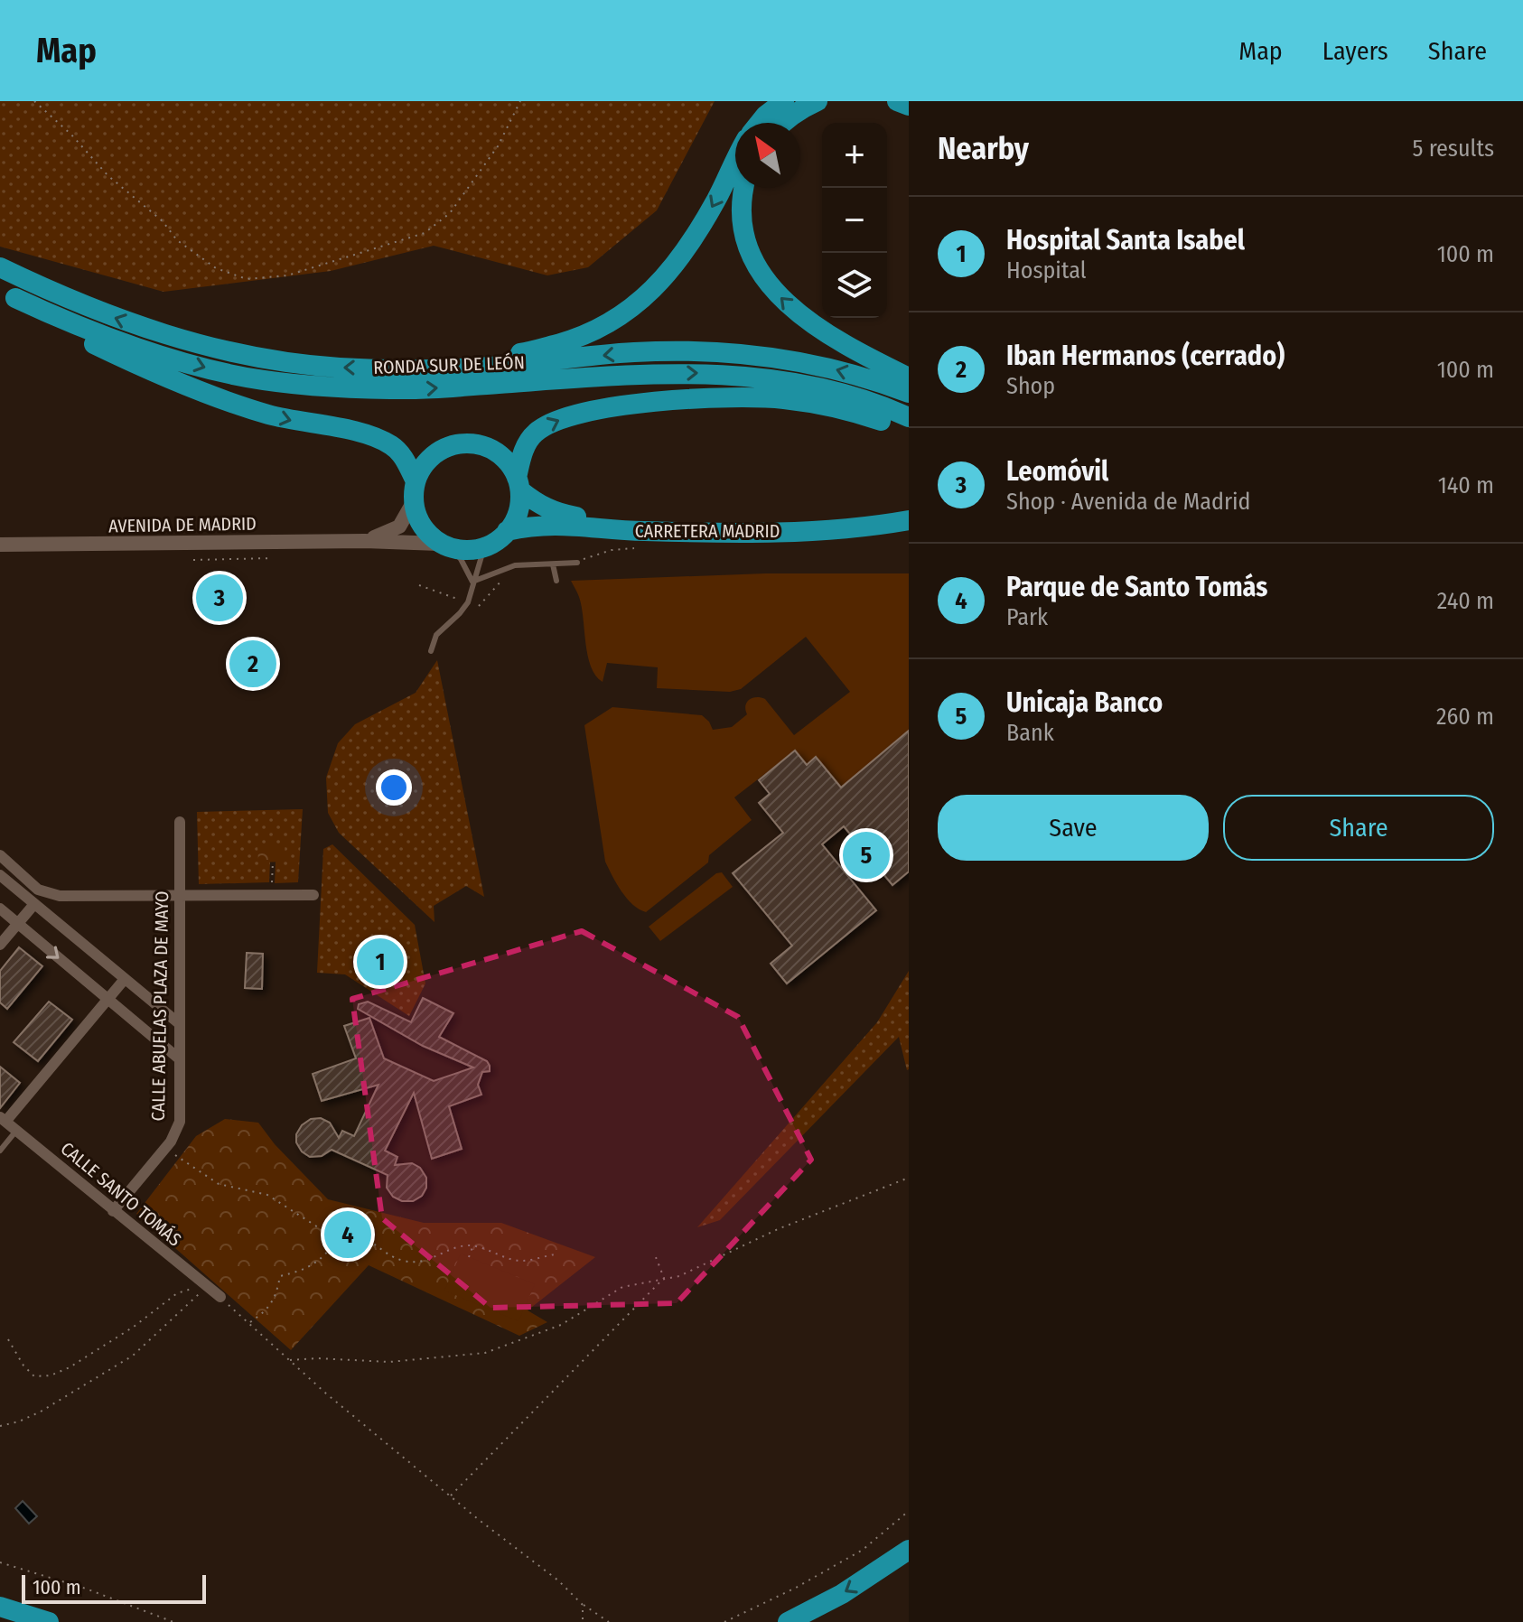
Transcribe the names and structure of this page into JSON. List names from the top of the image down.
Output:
{
  "streets": {
    "highway": ["RONDA SUR DE LEÓN", "CARRETERA MADRID"],
    "main road": ["AVENIDA DE MADRID"],
    "street": ["CALLE ABUELAS PLAZA DE MAYO", "CALLE SANTO TOMÁS"]
  },
  "crossings": [
    ["AVENIDA DE MADRID", "CARRETERA MADRID"],
    ["CALLE ABUELAS PLAZA DE MAYO", "CALLE SANTO TOMÁS"]
  ],
  "scale_bar": "100 m",
  "north": "top left",
  "page": {
    "header": "Map",
    "nav": ["Map", "Layers", "Share"],
    "heading": ["Nearby", "5 results"],
    "map_buttons": ["+", "−"],
    "list": [
      {
        "mark": "1",
        "name": "Hospital Santa Isabel",
        "note": "Hospital",
        "value": "100 m"
      },
      {
        "mark": "2",
        "name": "Iban Hermanos (cerrado)",
        "note": "Shop",
        "value": "100 m"
      },
      {
        "mark": "3",
        "name": "Leomóvil",
        "note": "Shop · Avenida de Madrid",
        "value": "140 m"
      },
      {
        "mark": "4",
        "name": "Parque de Santo Tomás",
        "note": "Park",
        "value": "240 m"
      },
      {
        "mark": "5",
        "name": "Unicaja Banco",
        "note": "Bank",
        "value": "260 m"
      }
    ],
    "pins": [
      "3",
      "2",
      "5",
      "1",
      "4"
    ],
    "buttons": ["Save", "Share"],
    "scale": "100 m"
  }
}
